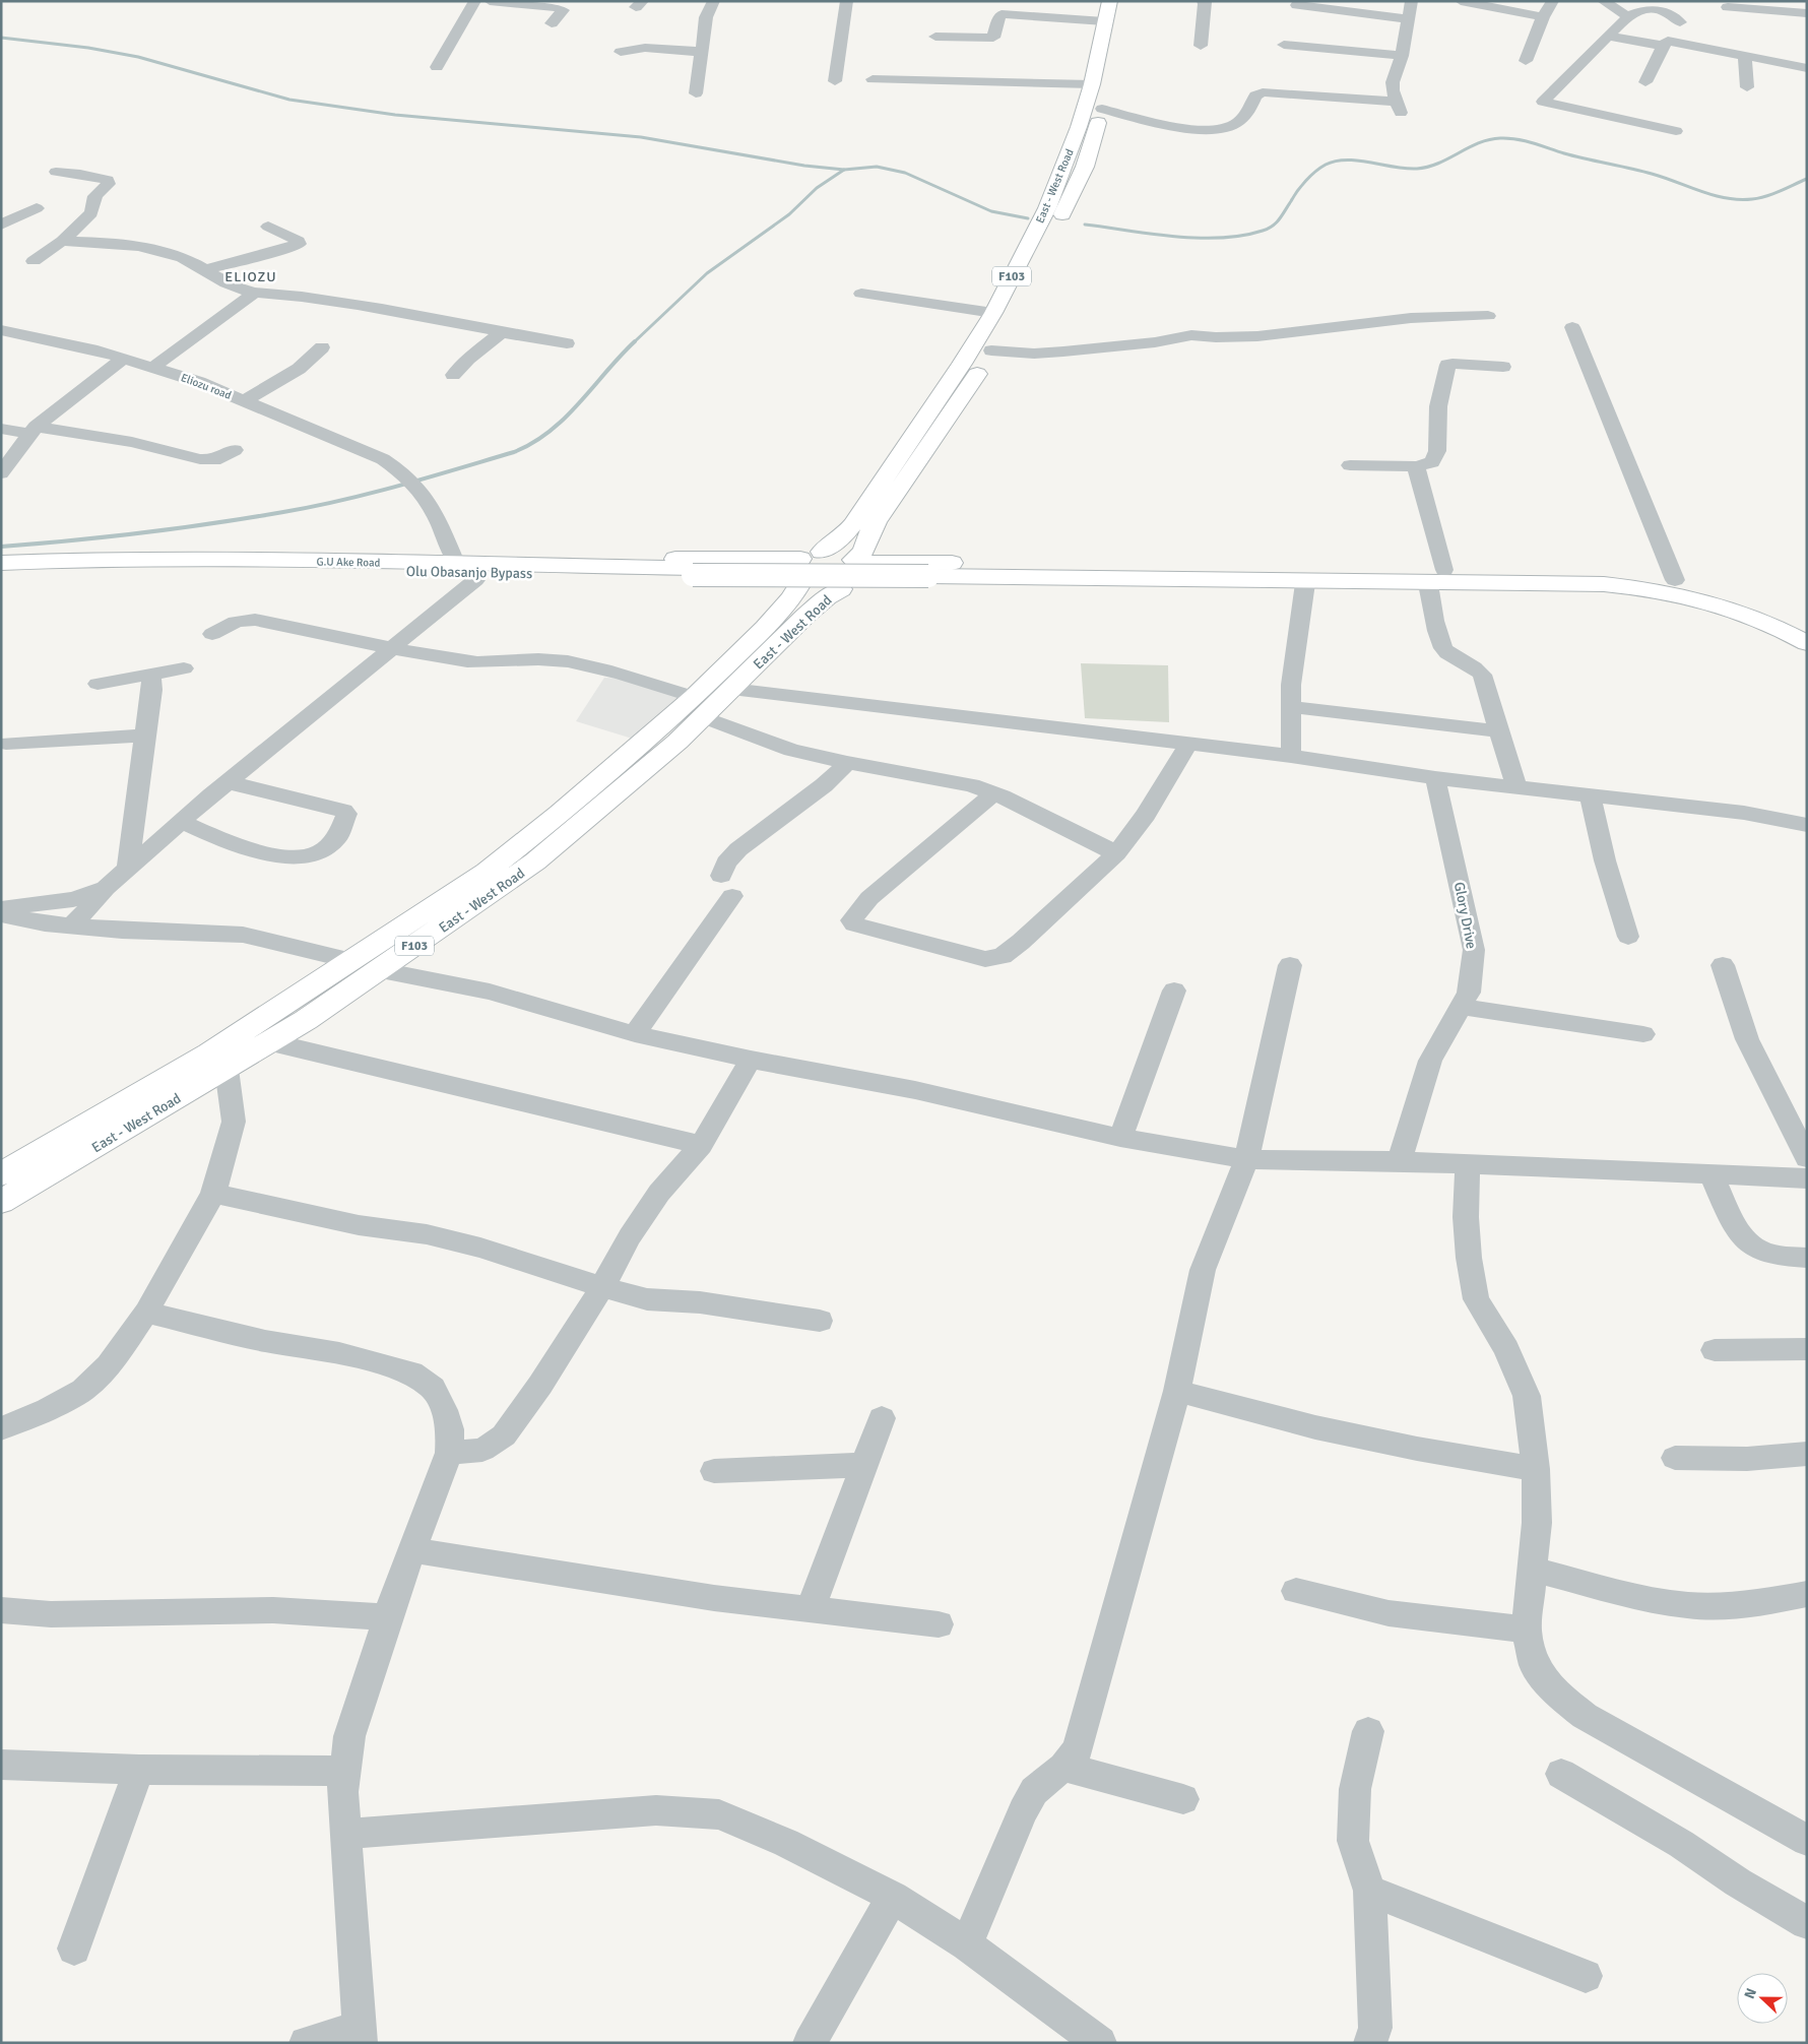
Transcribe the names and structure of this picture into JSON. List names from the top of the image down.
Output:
{
  "streets": {
    "main road": ["East - West Road", "F103", "Olu Obasanjo Bypass"],
    "street": ["Eliozu road", "Glory Drive"]
  },
  "crossings": [
    ["East - West Road", "F103"]
  ],
  "districts": ["ELIOZU"],
  "north": "left"
}
